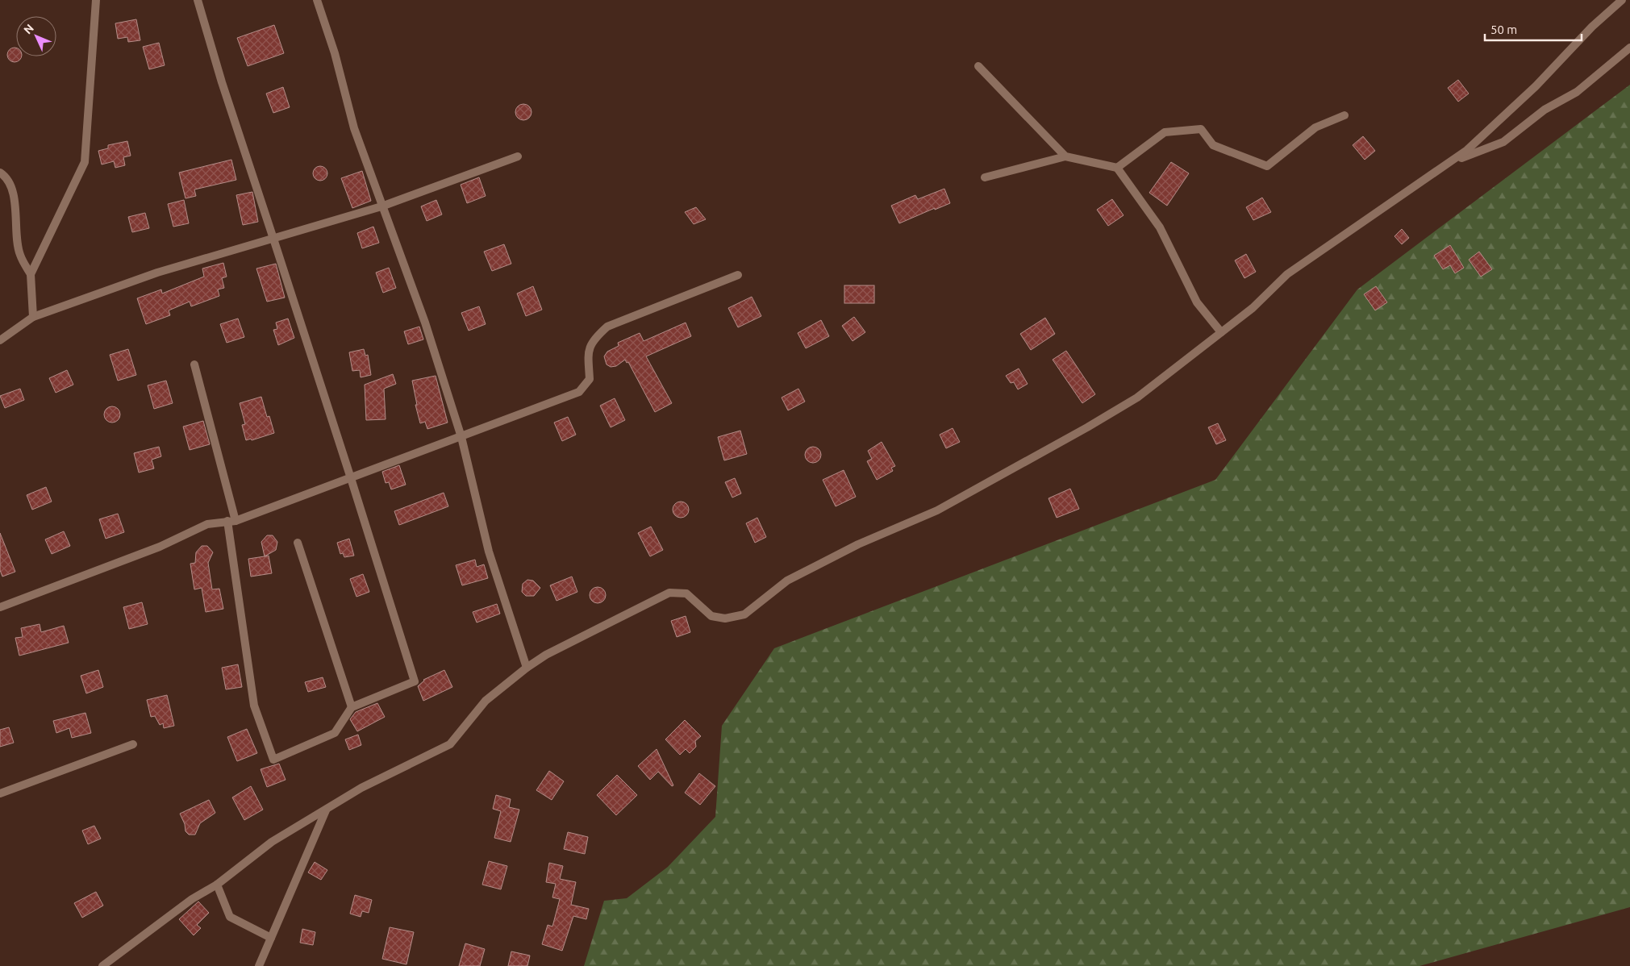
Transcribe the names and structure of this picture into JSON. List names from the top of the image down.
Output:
{
  "scale_bar": "50 m",
  "north": "top left"
}
